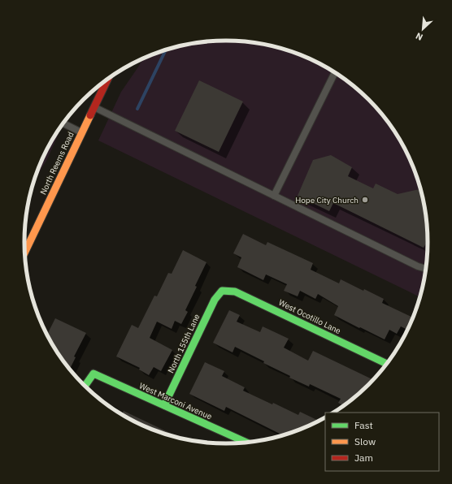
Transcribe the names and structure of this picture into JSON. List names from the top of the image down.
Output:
{
  "streets": {
    "street": [
      "North Reems Road",
      "West Ocotillo Lane",
      "North 155th Lane",
      "West Marconi Avenue"
    ]
  },
  "crossings": [
    ["West Ocotillo Lane", "North 155th Lane"],
    ["North 155th Lane", "West Marconi Avenue"]
  ],
  "places": ["Hope City Church"],
  "legend": ["Fast", "Slow", "Jam"],
  "north": "bottom left"
}
